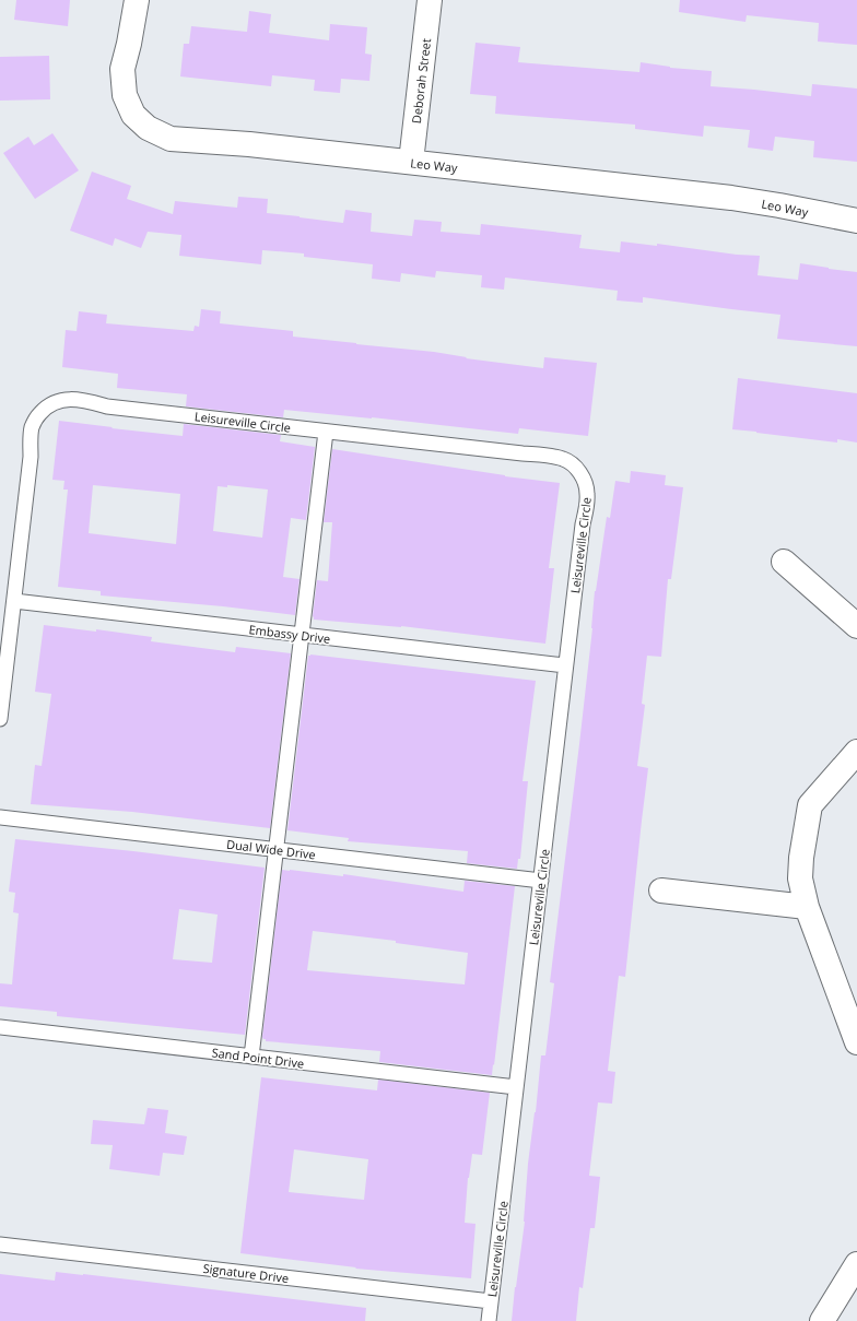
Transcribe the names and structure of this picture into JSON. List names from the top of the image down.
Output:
{
  "streets": {
    "street": ["Deborah Street", "Leo Way"],
    "lane": [
      "Leisureville Circle",
      "Embassy Drive",
      "Dual Wide Drive",
      "Sand Point Drive",
      "Signature Drive"
    ]
  },
  "crossings": [
    ["Deborah Street", "Leo Way"],
    ["Leisureville Circle", "Embassy Drive"],
    ["Leisureville Circle", "Dual Wide Drive"],
    ["Leisureville Circle", "Sand Point Drive"],
    ["Leisureville Circle", "Signature Drive"]
  ]
}
